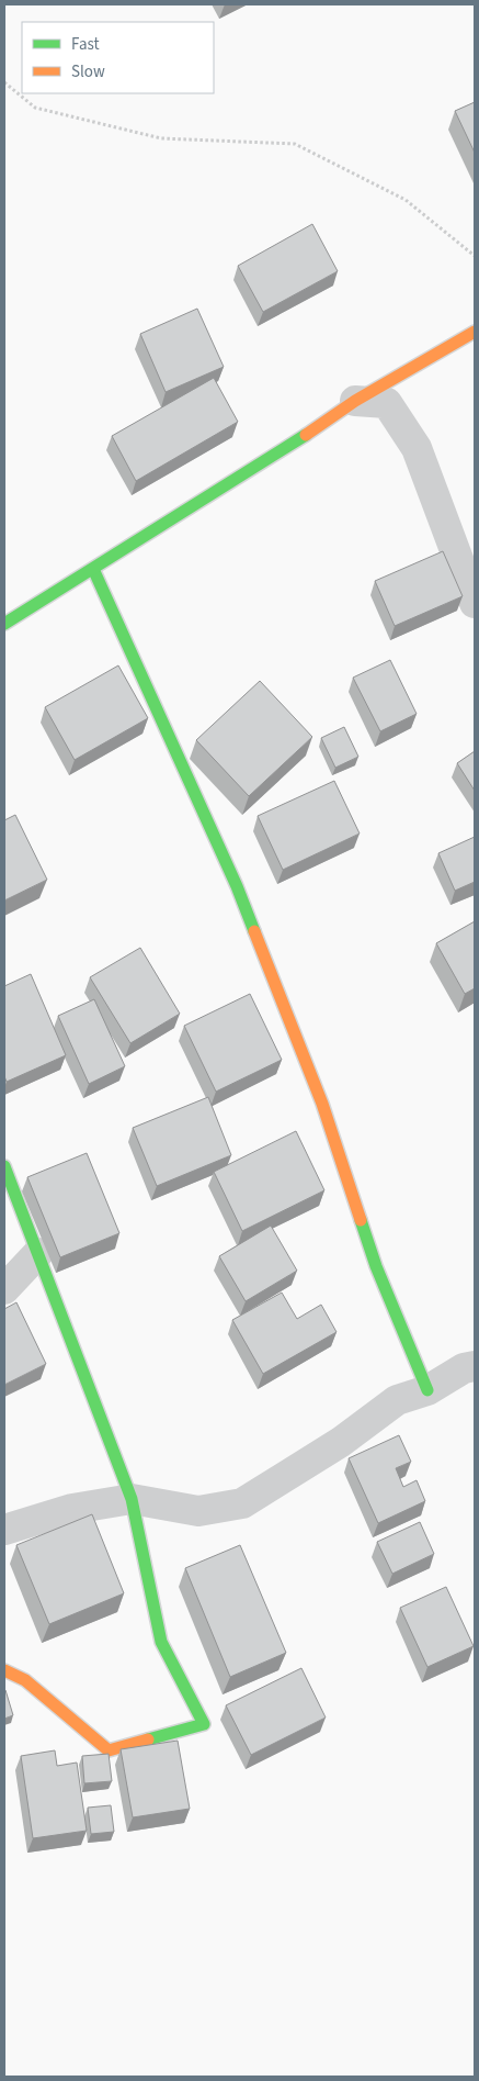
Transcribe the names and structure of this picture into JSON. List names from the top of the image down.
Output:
{
  "legend": ["Fast", "Slow"]
}
